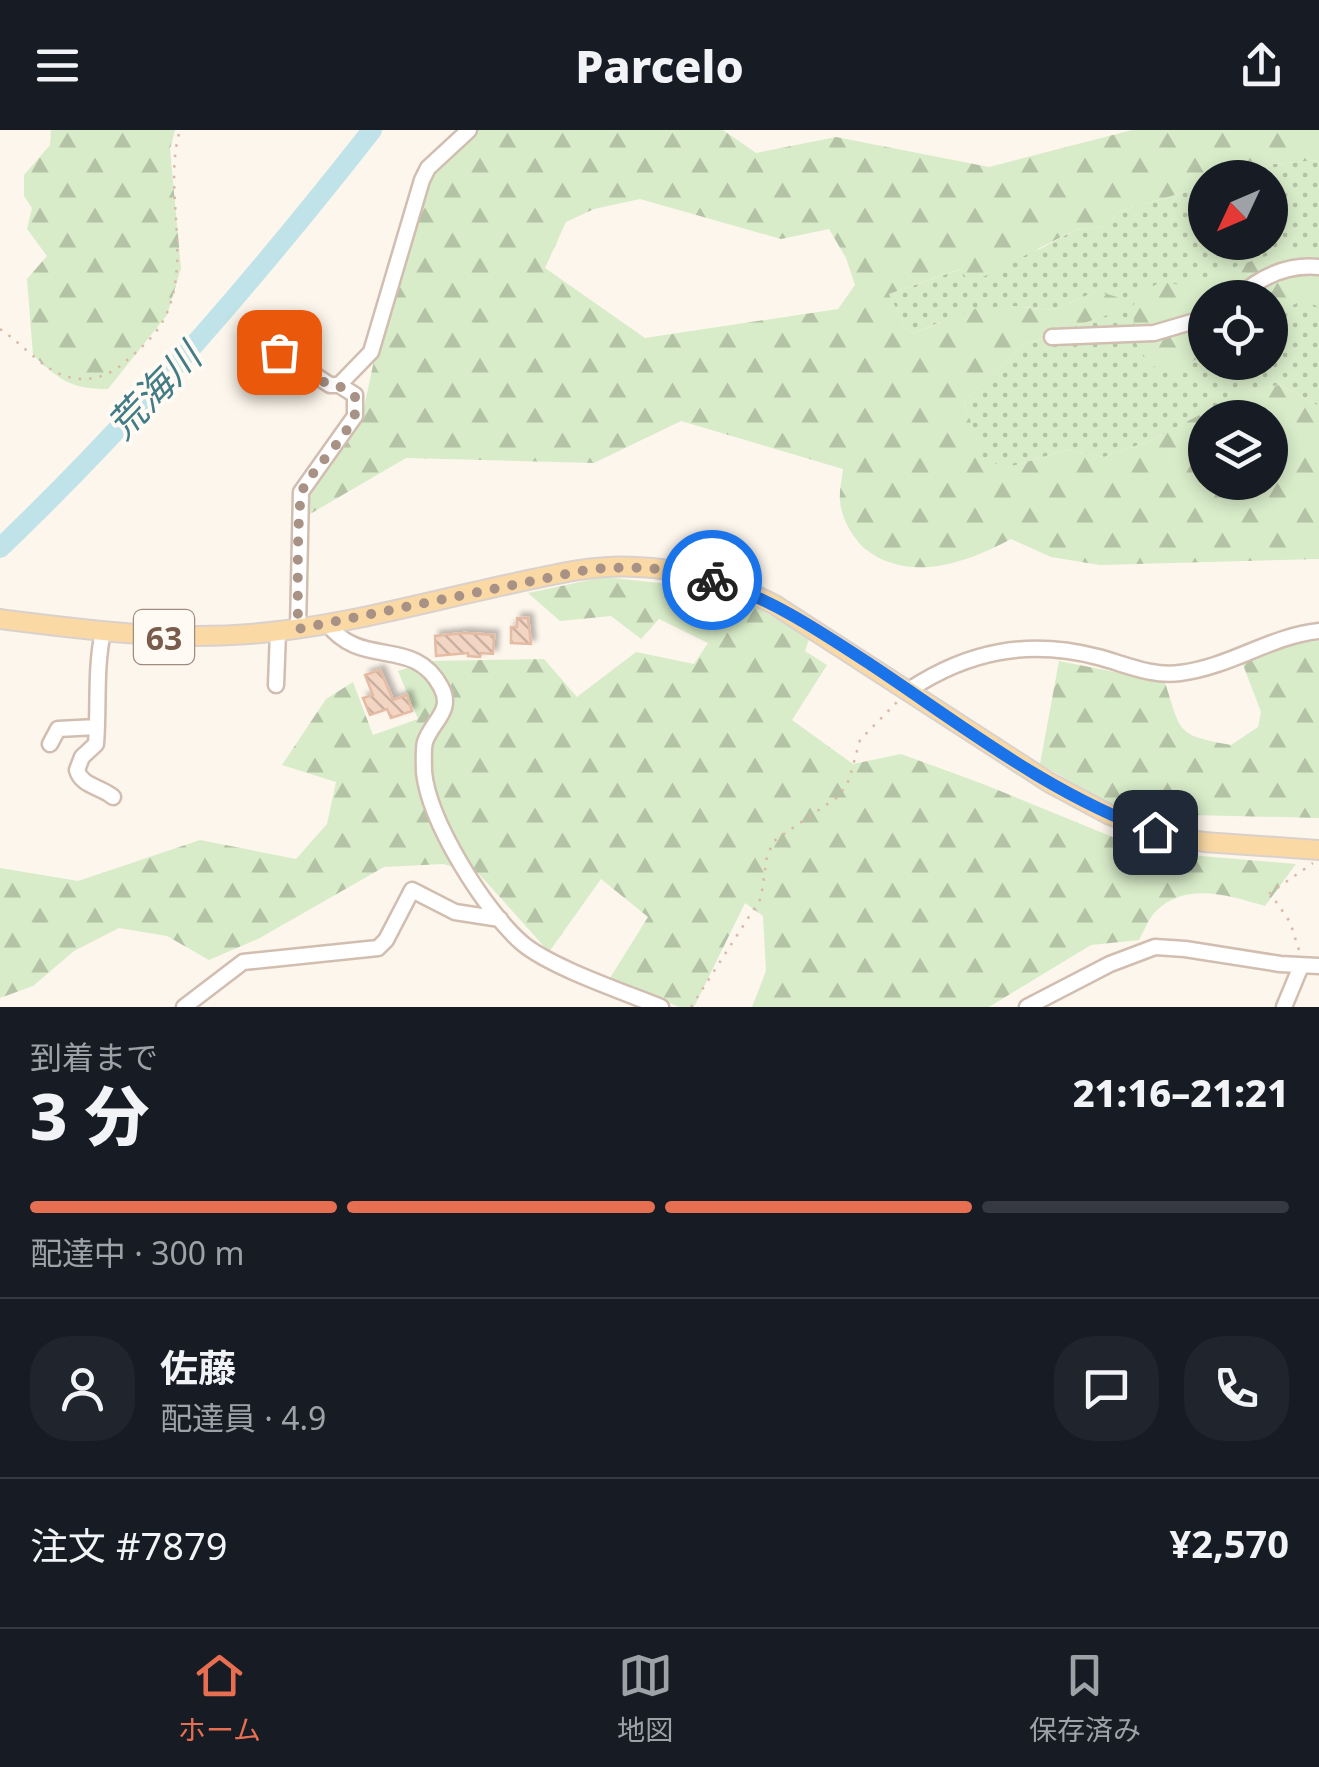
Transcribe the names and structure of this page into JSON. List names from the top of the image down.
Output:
{
  "streets": {
    "main road": ["63"]
  },
  "water": ["荒海川"],
  "north": "bottom left",
  "page": {
    "header": "Parcelo",
    "heading": ["3 分", "到着まで", "21:16–21:21"],
    "panel": [
      "佐藤",
      "配達員 · 4.9",
      "注文 #7879",
      "¥2,570"
    ],
    "bar": "配達中 · 300 m",
    "tabs": ["ホーム", "地図", "保存済み"]
  }
}
